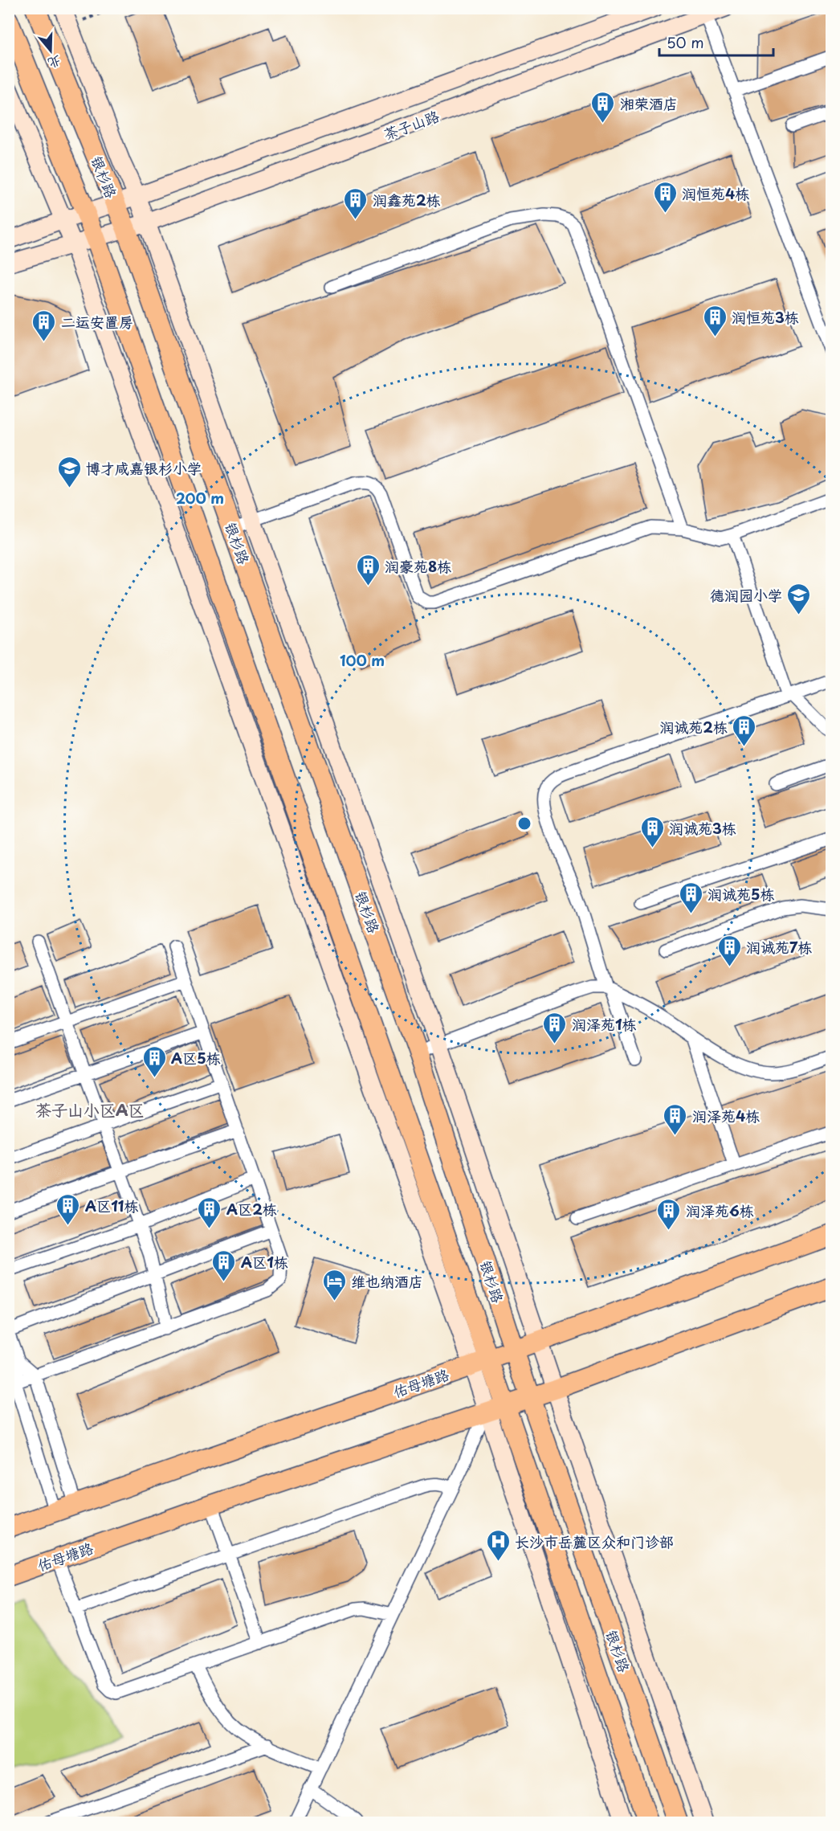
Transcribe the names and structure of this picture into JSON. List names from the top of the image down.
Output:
{
  "streets": {
    "main road": ["银杉路", "佑母塘路"],
    "street": ["茶子山路"]
  },
  "crossings": [
    ["茶子山路", "银杉路"],
    ["银杉路", "佑母塘路"]
  ],
  "districts": ["茶子山小区A区"],
  "places": {
    "building": [
      "湘荣酒店",
      "润恒苑4栋",
      "润鑫苑2栋",
      "润恒苑3栋",
      "二运安置房",
      "润豪苑8栋",
      "润诚苑2栋",
      "润诚苑3栋",
      "润诚苑5栋",
      "润诚苑7栋",
      "润泽苑1栋",
      "A区5栋",
      "润泽苑4栋",
      "A区11栋",
      "A区2栋",
      "润泽苑6栋",
      "A区1栋"
    ],
    "school or university": ["博才咸嘉银杉小学", "德润园小学"],
    "hotel": ["维也纳酒店"],
    "hospital": ["长沙市岳麓区众和门诊部"]
  },
  "scale_bar": "50 m",
  "north": "bottom",
  "rings": ["200 m", "100 m"]
}
